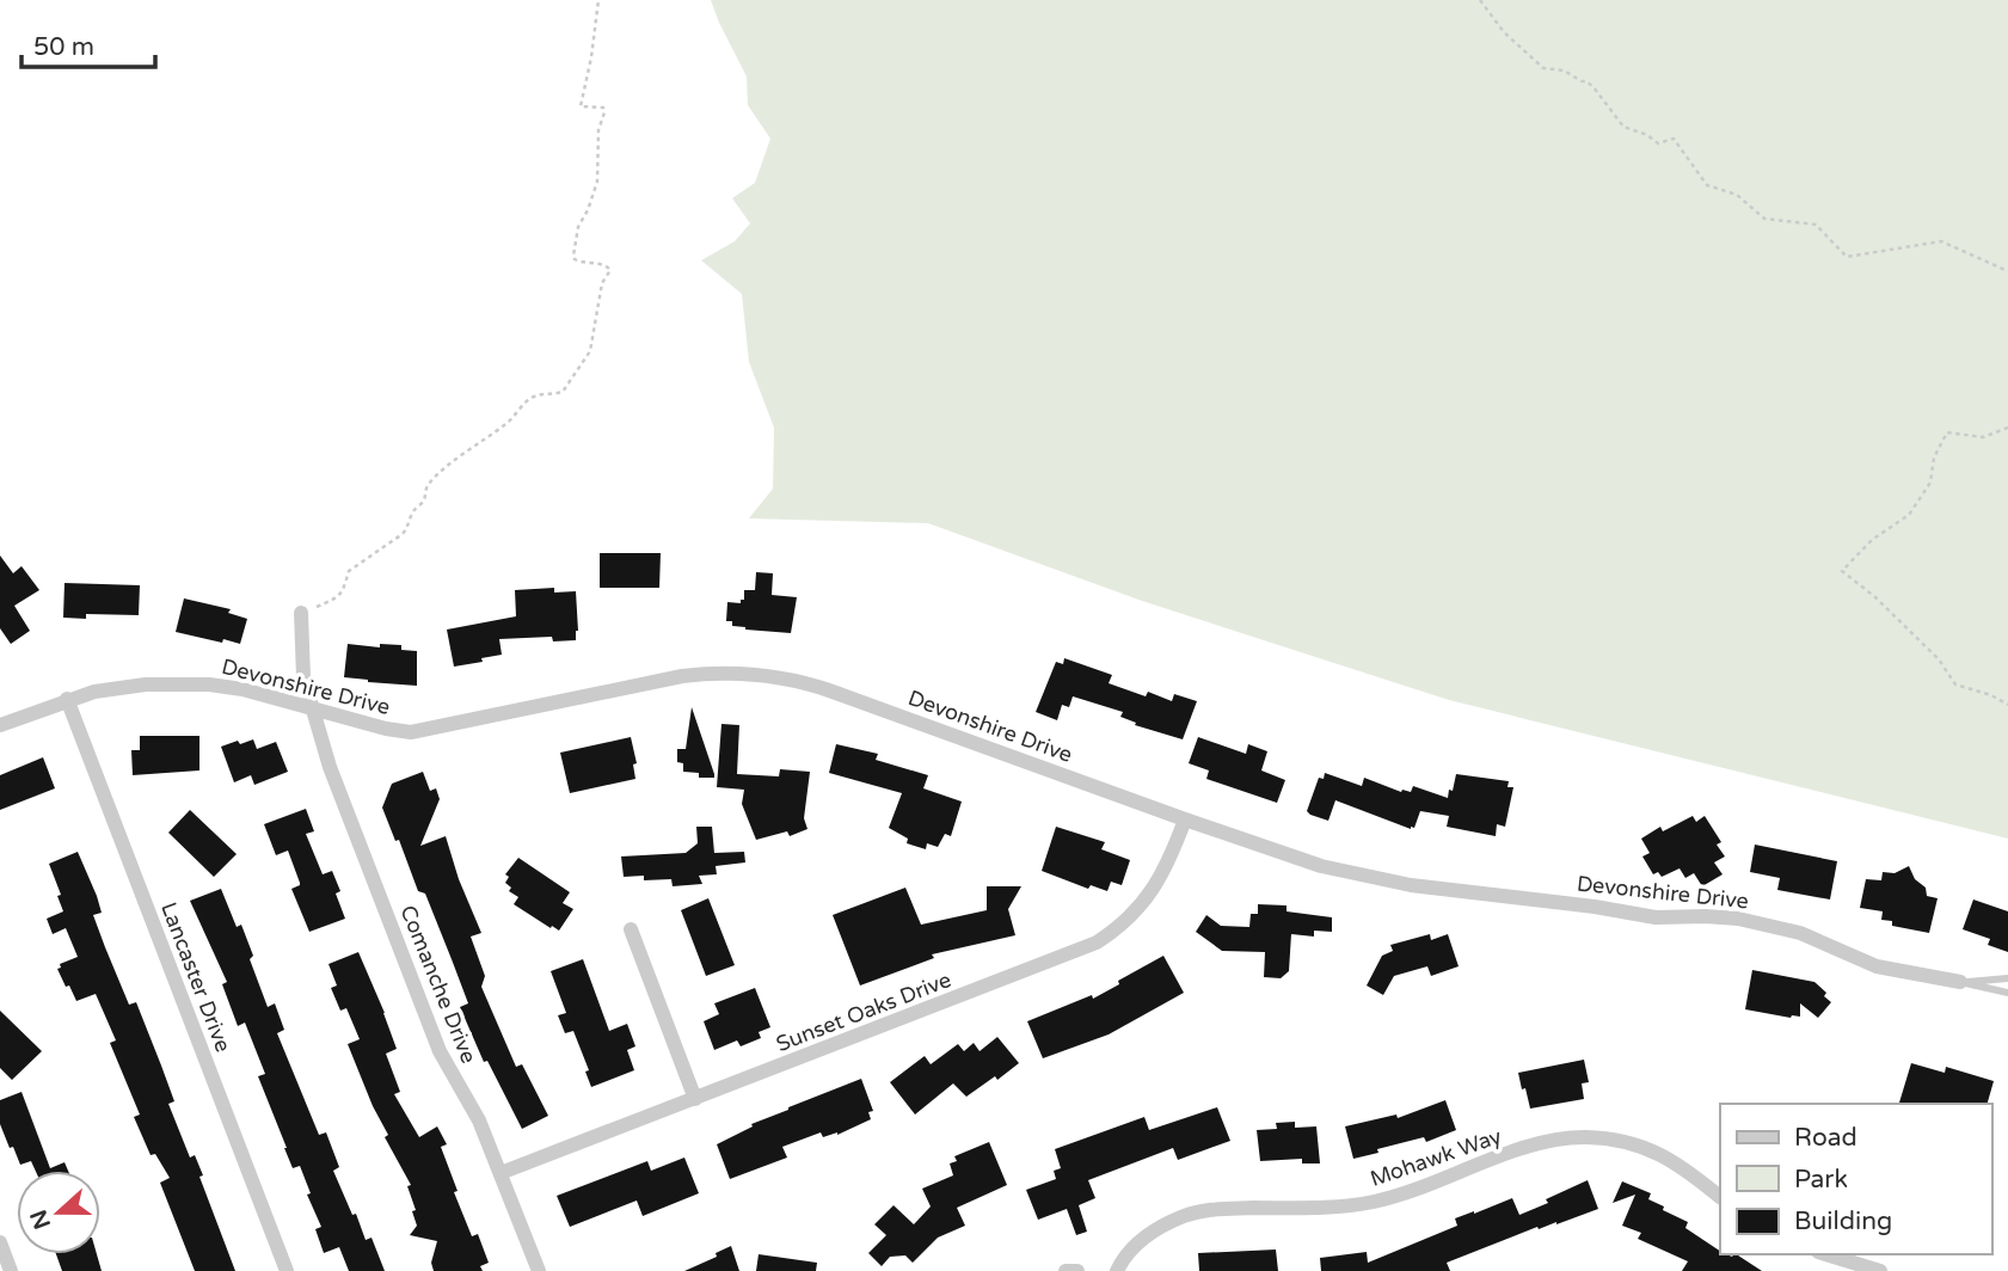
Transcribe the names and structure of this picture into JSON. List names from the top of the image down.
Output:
{
  "streets": {
    "street": [
      "Devonshire Drive",
      "Lancaster Drive",
      "Comanche Drive",
      "Sunset Oaks Drive",
      "Mohawk Way"
    ]
  },
  "crossings": [
    ["Devonshire Drive", "Lancaster Drive"],
    ["Devonshire Drive", "Comanche Drive"],
    ["Devonshire Drive", "Sunset Oaks Drive"],
    ["Comanche Drive", "Sunset Oaks Drive"]
  ],
  "legend": ["Road", "Park", "Building"],
  "scale_bar": "50 m",
  "north": "left"
}
